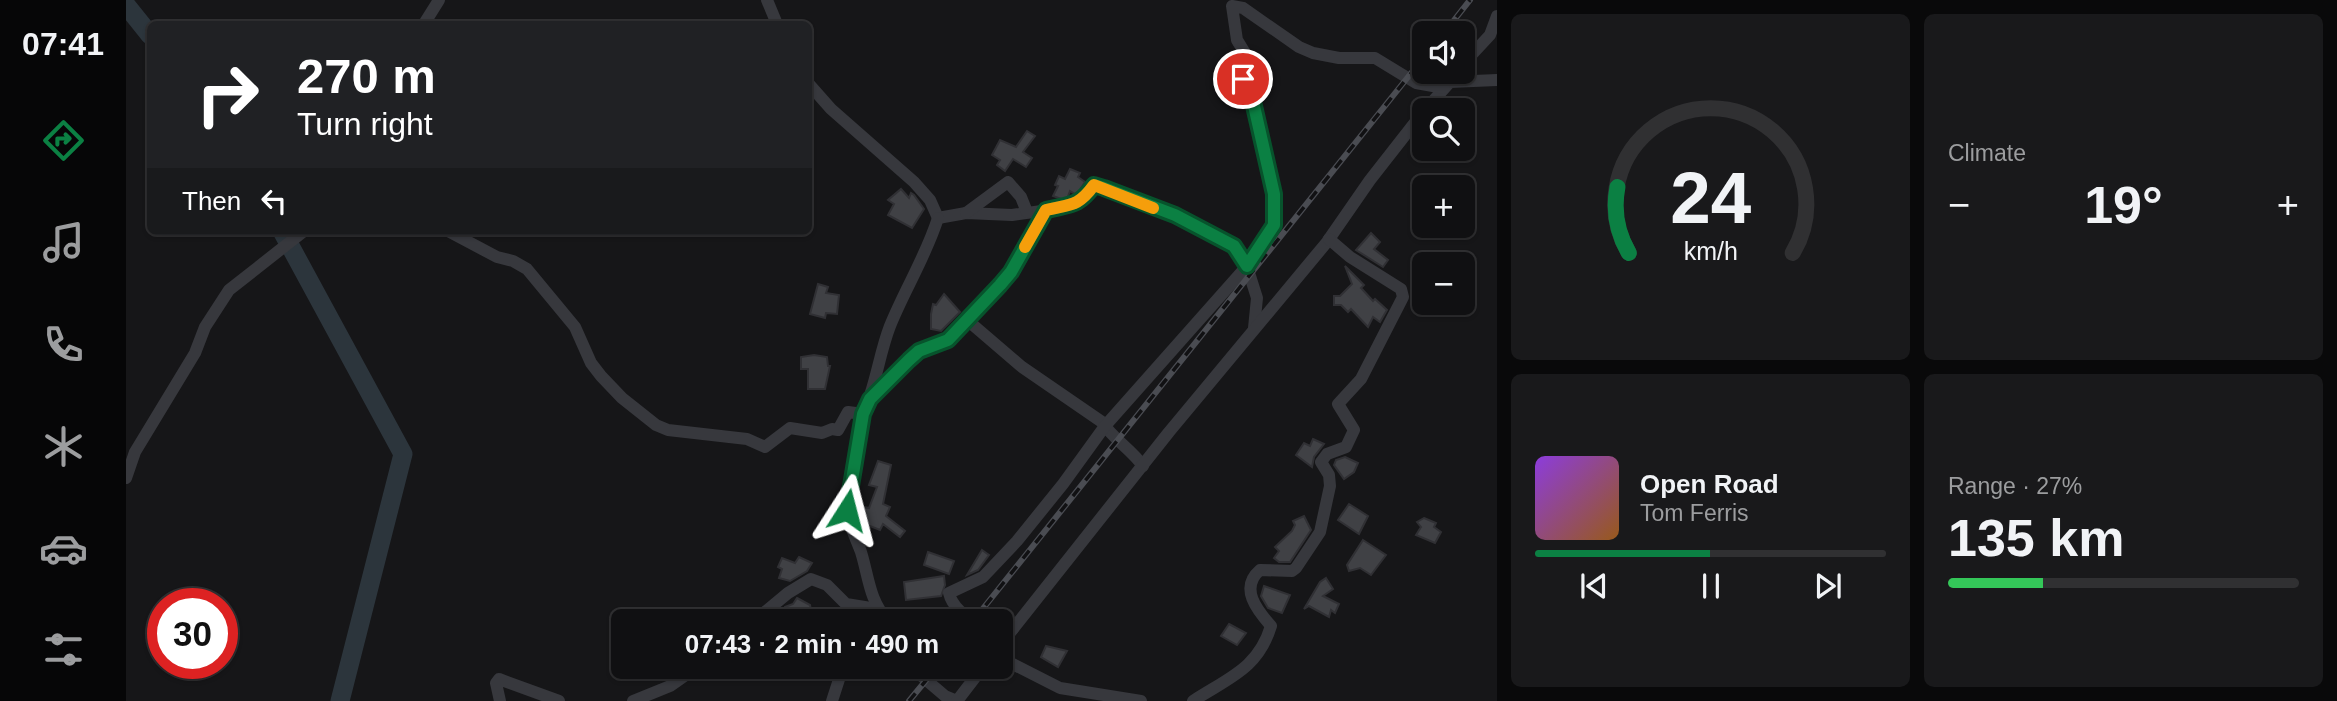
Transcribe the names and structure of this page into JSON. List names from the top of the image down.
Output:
{
  "page": {
    "tabs": "07:41",
    "tile": [
      "Climate",
      ["Range · 27%", "135 km"]
    ],
    "map_buttons": ["+", "−"],
    "turn": ["270 m", "Turn right"],
    "then": "Then",
    "heat": ["−", "19°", "+"],
    "song": ["Open Road", "Tom Ferris"],
    "limit": "30",
    "trip": "07:43 · 2 min · 490 m",
    "gauge": ["24", "km/h"]
  }
}
